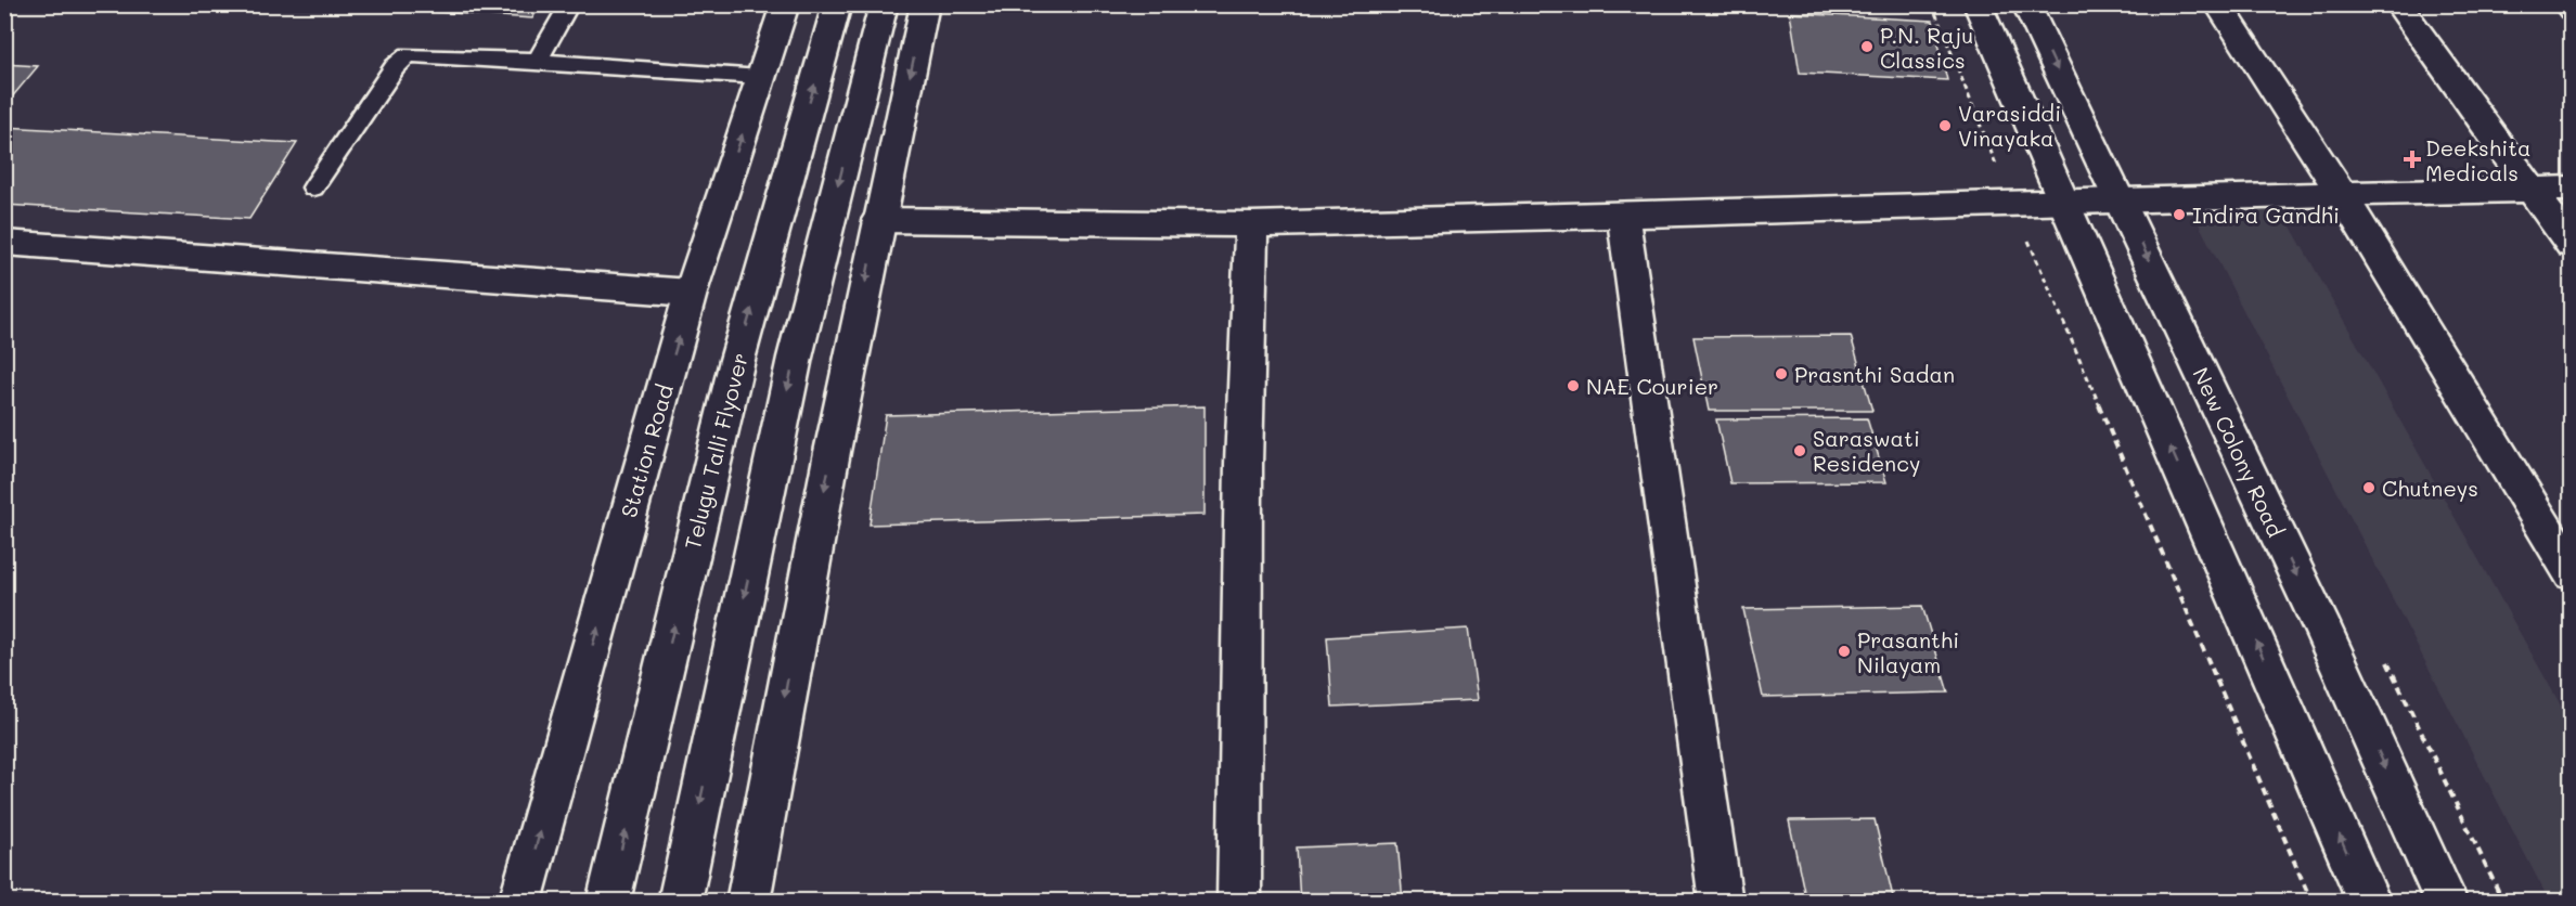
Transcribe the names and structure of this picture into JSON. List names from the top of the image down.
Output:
{
  "streets": {
    "main road": ["Station Road", "Telugu Talli Flyover", "New Colony Road"]
  },
  "places": {
    "other": [
      "P.N. Raju Classics",
      "Varasiddi Vinayaka",
      "Indira Gandhi",
      "Prasnthi Sadan",
      "NAE Courier",
      "Saraswati Residency",
      "Chutneys",
      "Prasanthi Nilayam"
    ],
    "health": ["Deekshita Medicals"]
  }
}
